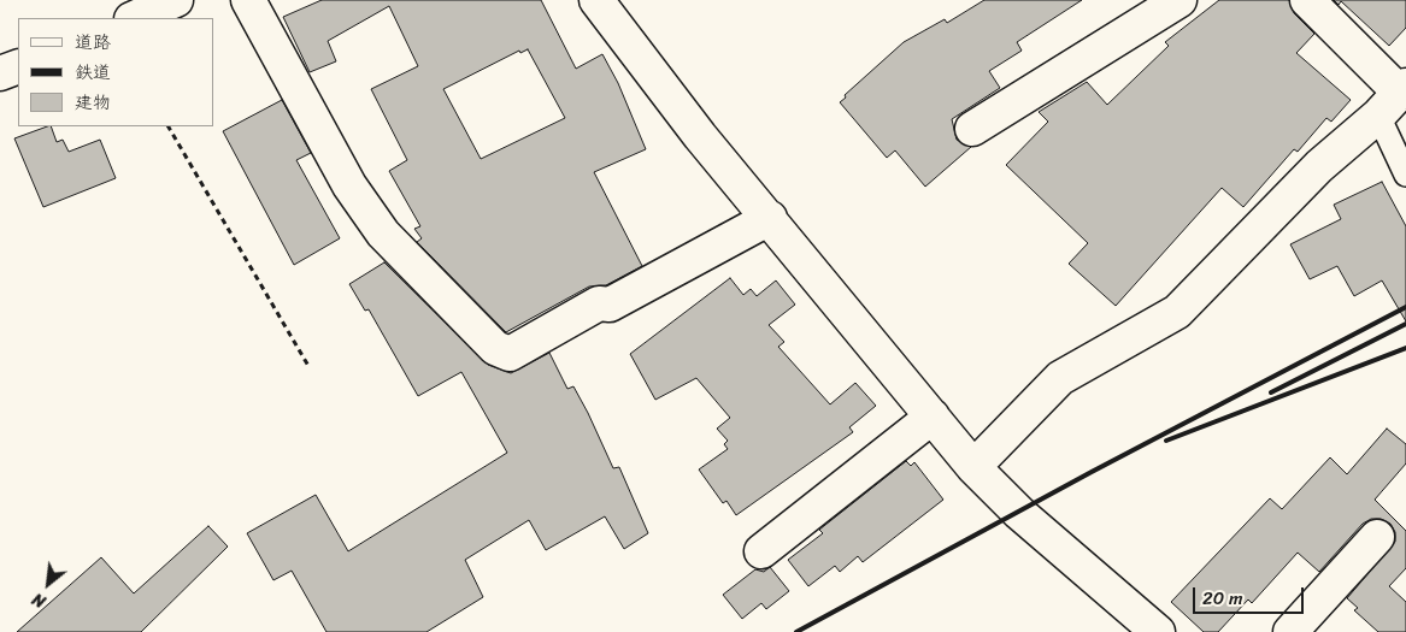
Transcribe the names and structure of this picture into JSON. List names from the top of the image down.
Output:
{
  "legend": ["道路", "鉄道", "建物"],
  "scale_bar": "20 m",
  "north": "bottom left"
}
